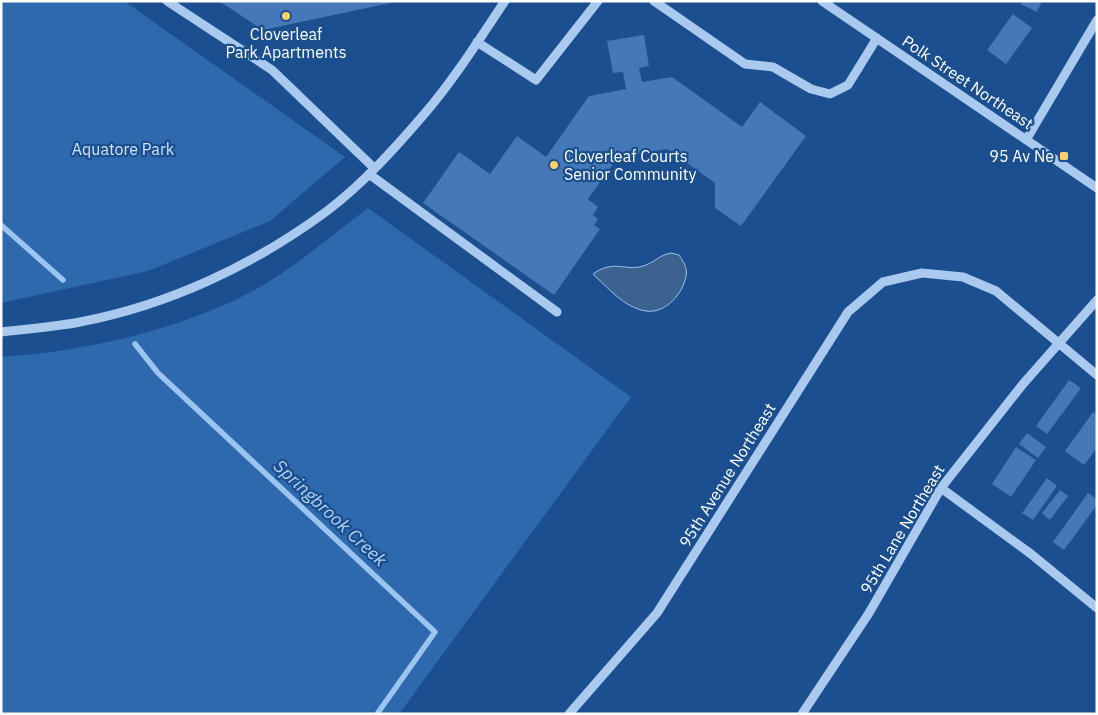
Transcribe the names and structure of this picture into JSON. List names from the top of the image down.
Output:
{
  "streets": {
    "street": ["Polk Street Northeast", "95th Avenue Northeast", "95th Lane Northeast"]
  },
  "crossings": [
    ["95th Avenue Northeast", "95th Lane Northeast"]
  ],
  "water": ["Springbrook Creek"],
  "parks": ["Aquatore Park"],
  "places": {
    "other": ["Cloverleaf Park Apartments", "Cloverleaf Courts Senior Community"],
    "transit": ["95 Av Ne"]
  }
}
